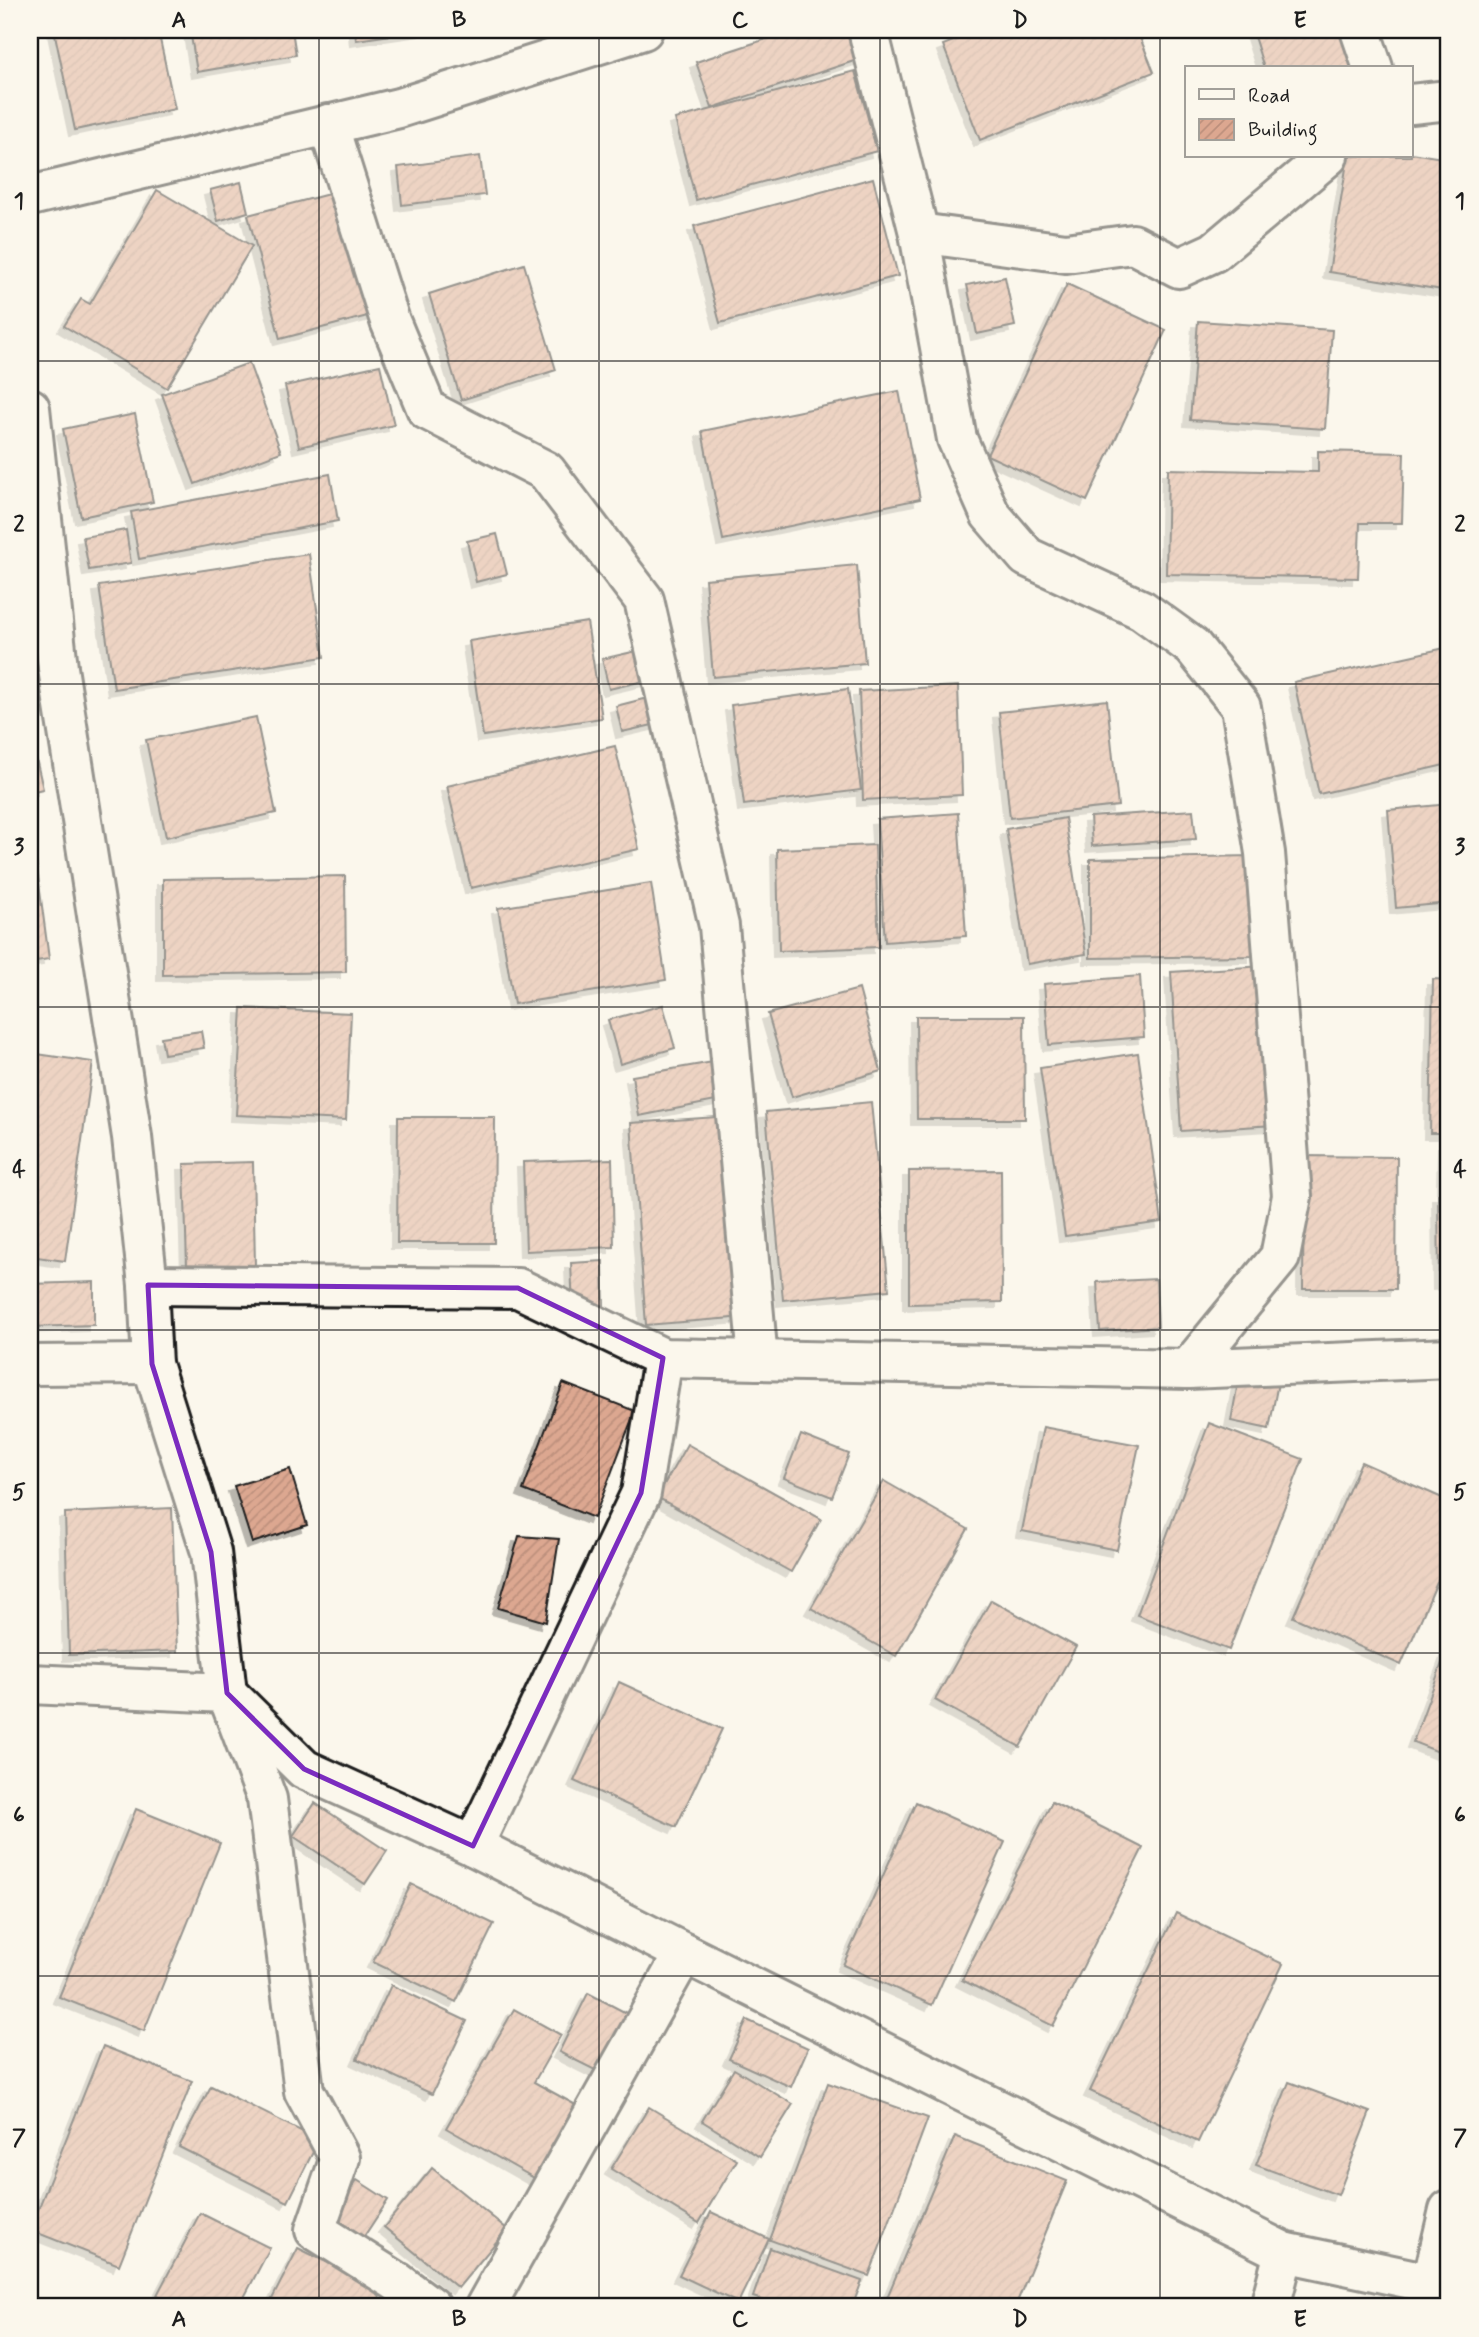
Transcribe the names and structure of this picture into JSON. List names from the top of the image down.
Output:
{
  "legend": ["Road", "Building"],
  "grid": {
    "columns": [
      "A",
      "B",
      "C",
      "D",
      "E"
    ],
    "rows": [
      "1",
      "2",
      "3",
      "4",
      "5",
      "6",
      "7"
    ]
  }
}
